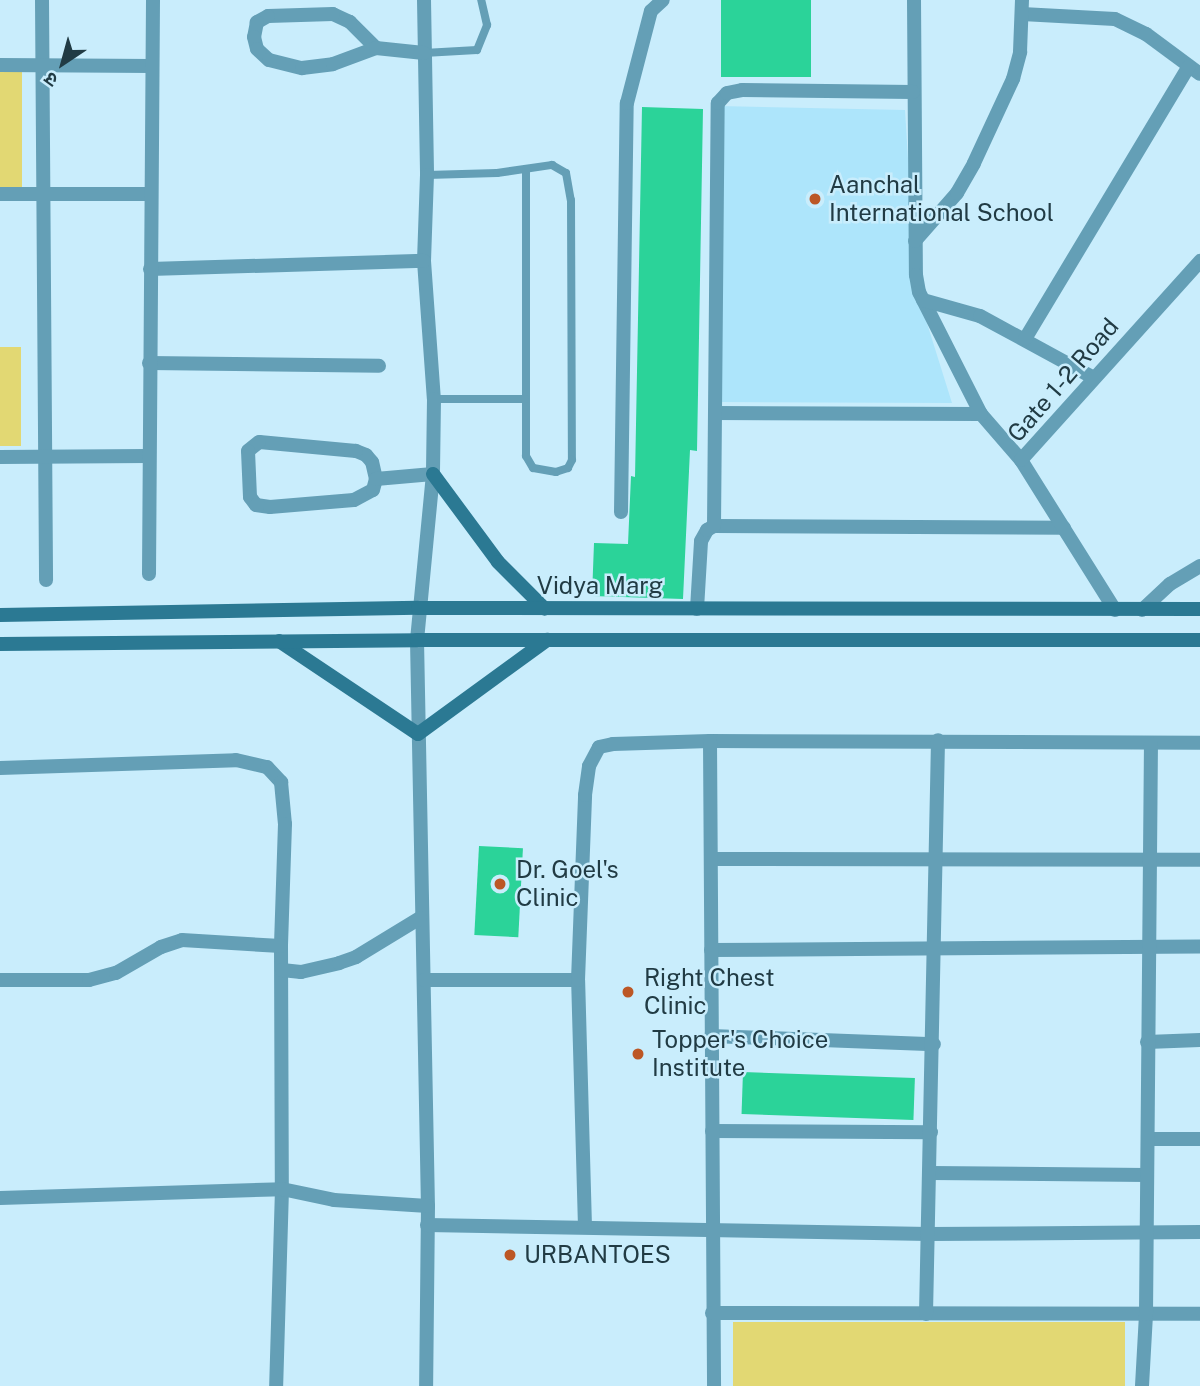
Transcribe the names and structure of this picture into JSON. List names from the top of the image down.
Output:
{
  "streets": {
    "main road": ["Vidya Marg"],
    "street": ["Gate 1-2 Road"]
  },
  "crossings": [
    ["Gate 1-2 Road", "Vidya Marg"]
  ],
  "places": [
    "Aanchal International School",
    "Dr. Goel's Clinic",
    "Right Chest Clinic",
    "Topper's Choice Institute",
    "URBANTOES"
  ],
  "north": "bottom left"
}
